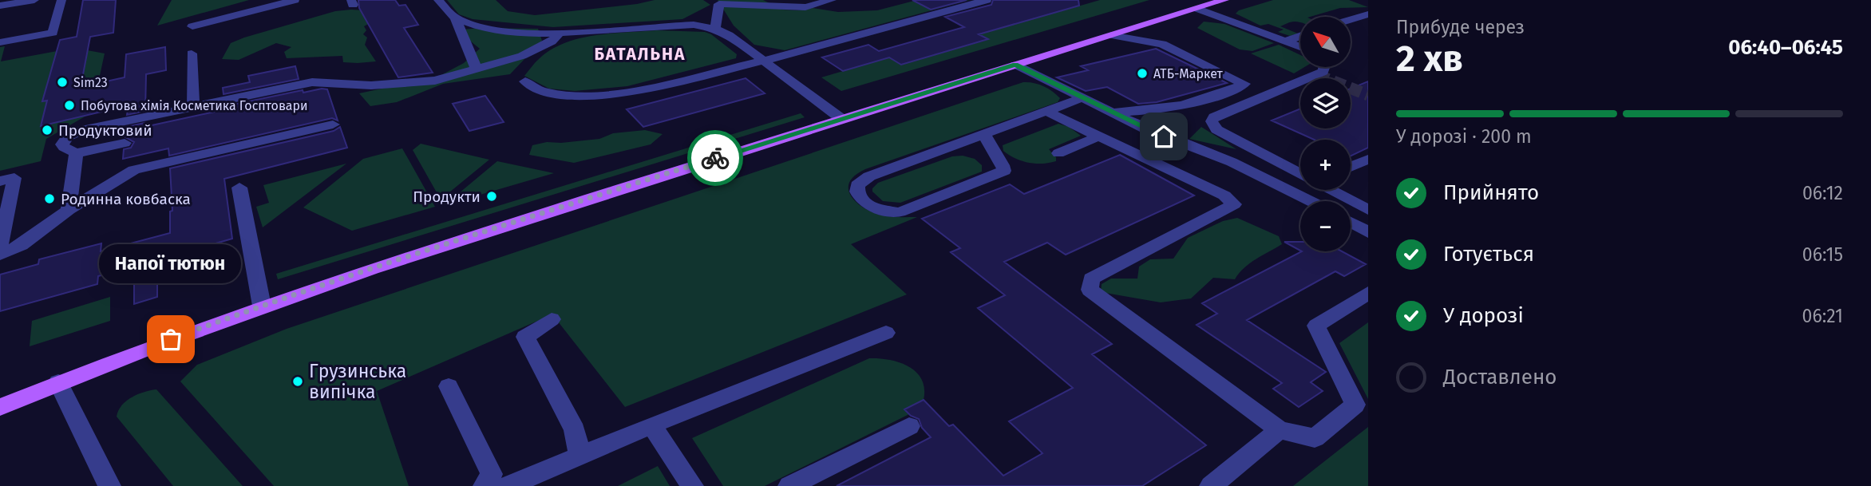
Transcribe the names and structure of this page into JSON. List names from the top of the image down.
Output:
{
  "districts": ["БАТАЛЬНА"],
  "places": [
    "АТБ-Маркет",
    "Sim23",
    "Побутова хімія Косметика Госптовари",
    "Продуктовий",
    "Продукти",
    "Родинна ковбаска",
    "Напої тютюн",
    "Грузинська випічка"
  ],
  "north": "top left",
  "page": {
    "heading": ["2 хв", "Прибуде через", "06:40–06:45"],
    "map_buttons": ["+", "−"],
    "bar": "У дорозі · 200 m",
    "list": [
      ["Прийнято", "06:12"],
      ["Готується", "06:15"],
      ["У дорозі", "06:21"],
      "Доставлено"
    ],
    "bubble": "Напої тютюн"
  }
}
